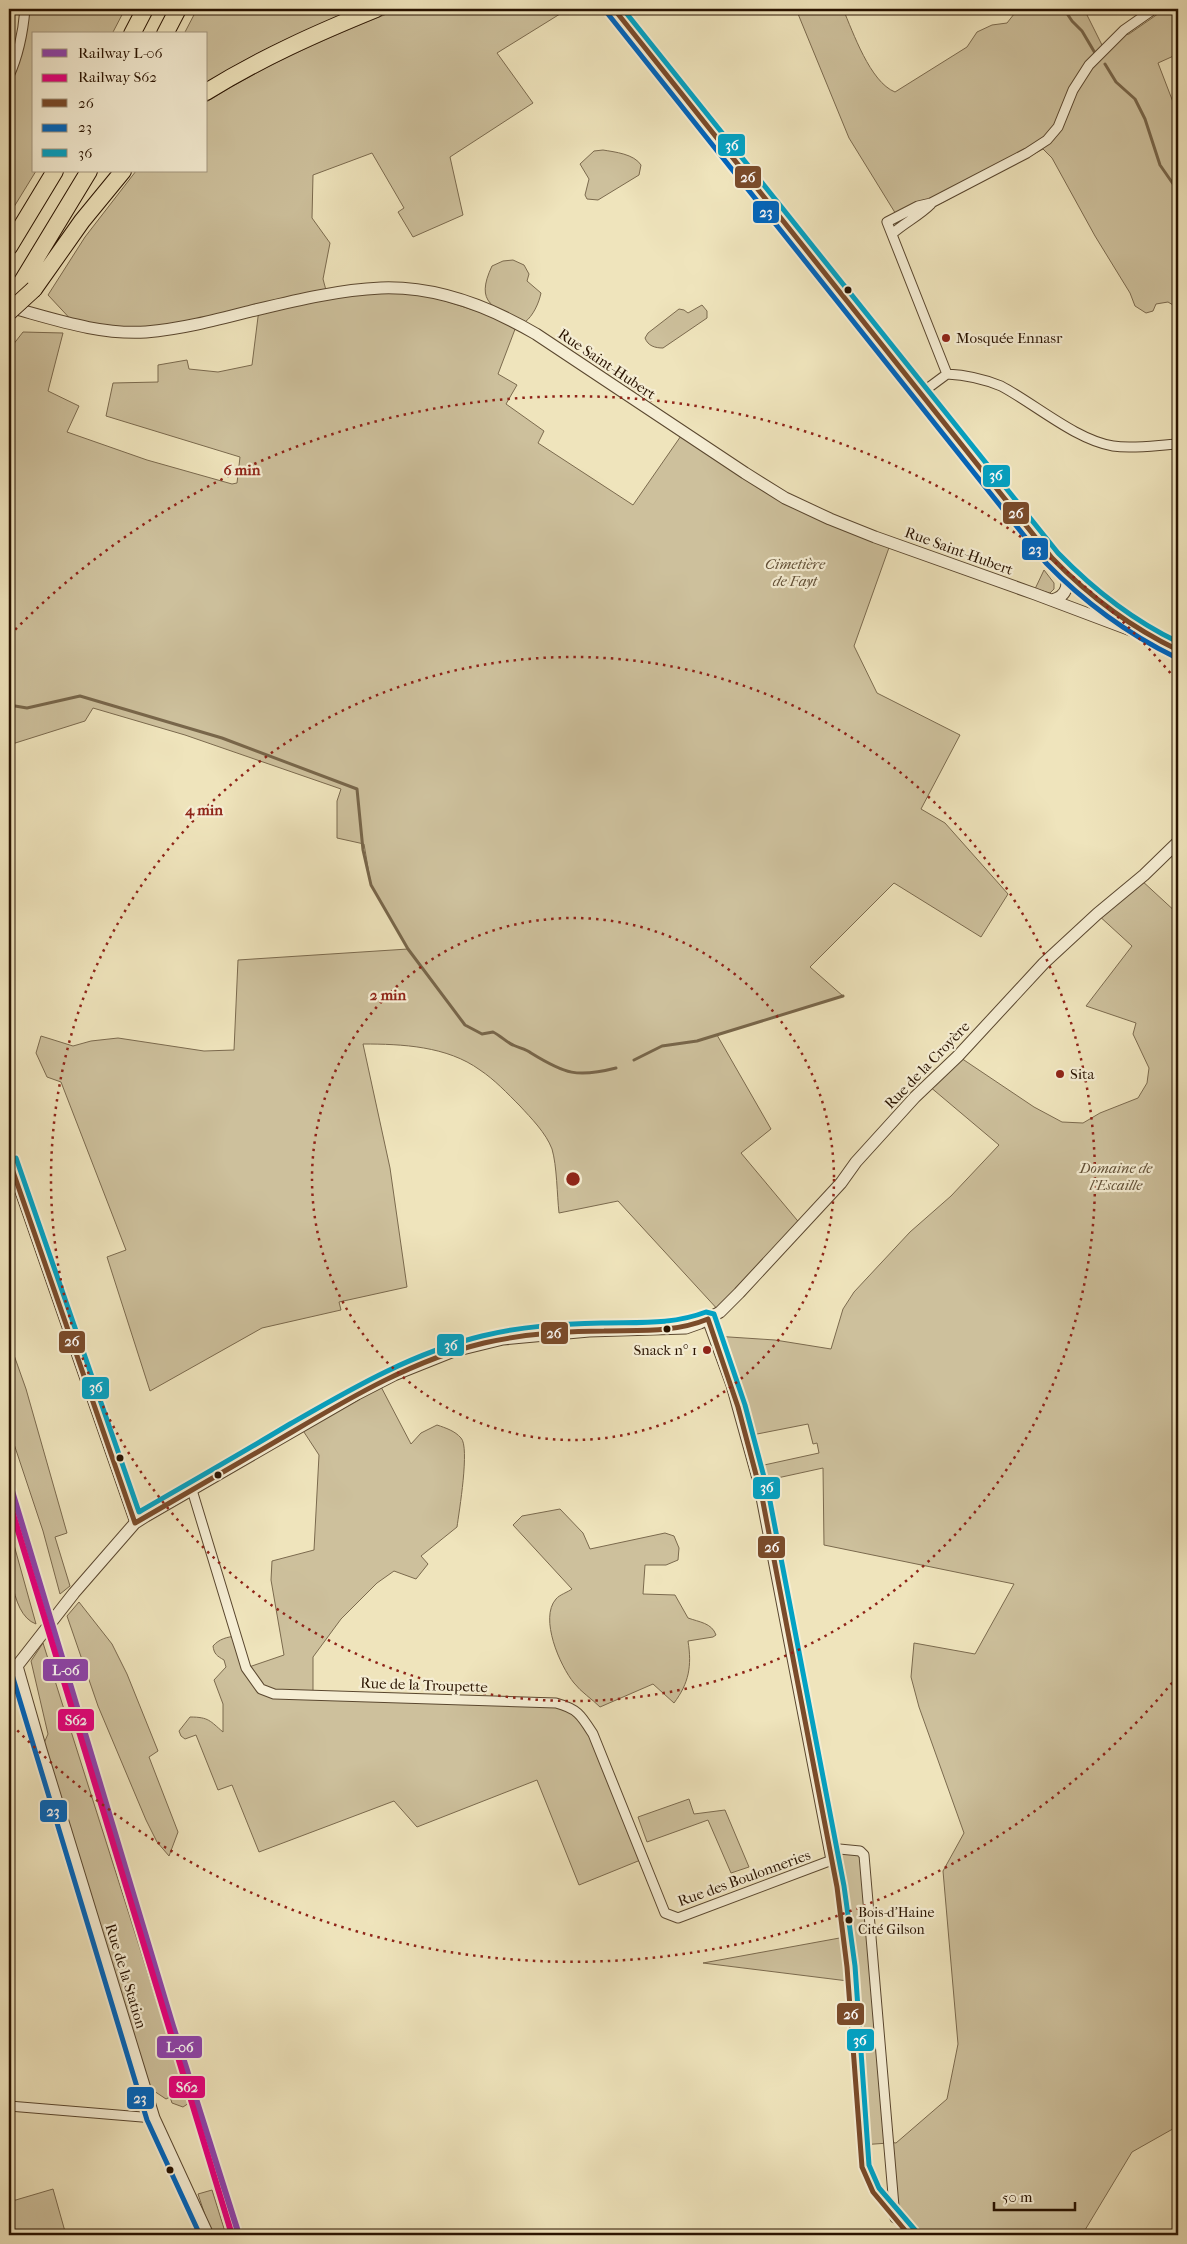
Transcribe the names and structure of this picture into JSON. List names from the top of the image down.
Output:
{
  "streets": {
    "street": [
      "Rue Saint-Hubert",
      "Rue de la Croyère",
      "Rue de la Troupette",
      "Rue des Boulonneries",
      "Rue de la Station"
    ]
  },
  "crossings": [
    ["Rue de la Croyère", "Rue de la Troupette"],
    ["Rue de la Croyère", "Rue de la Station"],
    ["Rue de la Troupette", "Rue des Boulonneries"]
  ],
  "parks": ["Cimetière de Fayt", "Domaine de l'Escaille"],
  "places": [
    "Mosquée Ennasr",
    "Sita",
    "Snack n° 1",
    "Bois-d'Haine Cité Gilson"
  ],
  "lines": [
    "transit line 26",
    "transit line 36",
    "transit line 23",
    "rail line L-06",
    "rail line S62"
  ],
  "legend": [
    "Railway L-06",
    "Railway S62",
    "26",
    "23",
    "36"
  ],
  "scale_bar": "50 m",
  "rings": ["6 min", "4 min", "2 min"]
}
